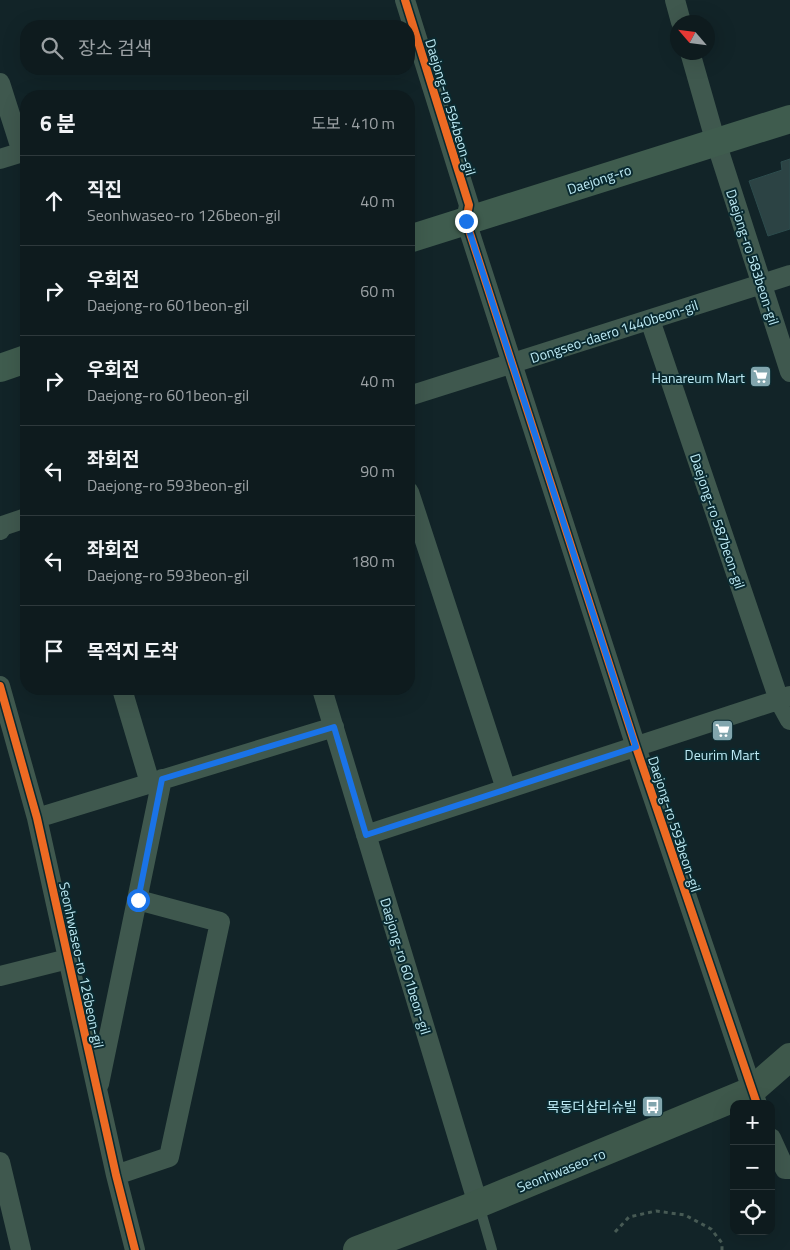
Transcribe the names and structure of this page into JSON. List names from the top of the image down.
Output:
{
  "streets": {
    "main road": ["Daejong-ro"],
    "street": [
      "Daejong-ro 594beon-gil",
      "Daejong-ro 583beon-gil",
      "Dongseo-daero 1440beon-gil",
      "Daejong-ro 587beon-gil",
      "Daejong-ro 593beon-gil",
      "Seonhwaseo-ro 126beon-gil",
      "Daejong-ro 601beon-gil",
      "Seonhwaseo-ro"
    ]
  },
  "crossings": [
    ["Daejong-ro 594beon-gil", "Daejong-ro"],
    ["Daejong-ro 594beon-gil", "Daejong-ro 593beon-gil"],
    ["Daejong-ro", "Daejong-ro 583beon-gil"],
    ["Daejong-ro", "Daejong-ro 593beon-gil"],
    ["Daejong-ro 583beon-gil", "Dongseo-daero 1440beon-gil"],
    ["Dongseo-daero 1440beon-gil", "Daejong-ro 587beon-gil"],
    ["Dongseo-daero 1440beon-gil", "Daejong-ro 593beon-gil"],
    ["Daejong-ro 587beon-gil", "Daejong-ro 593beon-gil"],
    ["Daejong-ro 593beon-gil", "Daejong-ro 601beon-gil"],
    ["Daejong-ro 593beon-gil", "Seonhwaseo-ro"],
    ["Daejong-ro 601beon-gil", "Seonhwaseo-ro"]
  ],
  "places": {
    "supermarket": ["Hanareum Mart", "Deurim Mart"],
    "bus stop": ["목동더샵리슈빌"]
  },
  "north": "top left",
  "page": {
    "search": "장소 검색",
    "heading": ["6 분", "도보 · 410 m"],
    "list": [
      ["직진", "Seonhwaseo-ro 126beon-gil", "40 m"],
      ["우회전", "Daejong-ro 601beon-gil", "60 m"],
      ["우회전", "Daejong-ro 601beon-gil", "40 m"],
      ["좌회전", "Daejong-ro 593beon-gil", "90 m"],
      ["좌회전", "Daejong-ro 593beon-gil", "180 m"],
      "목적지 도착"
    ],
    "map_buttons": ["+", "−"]
  }
}
